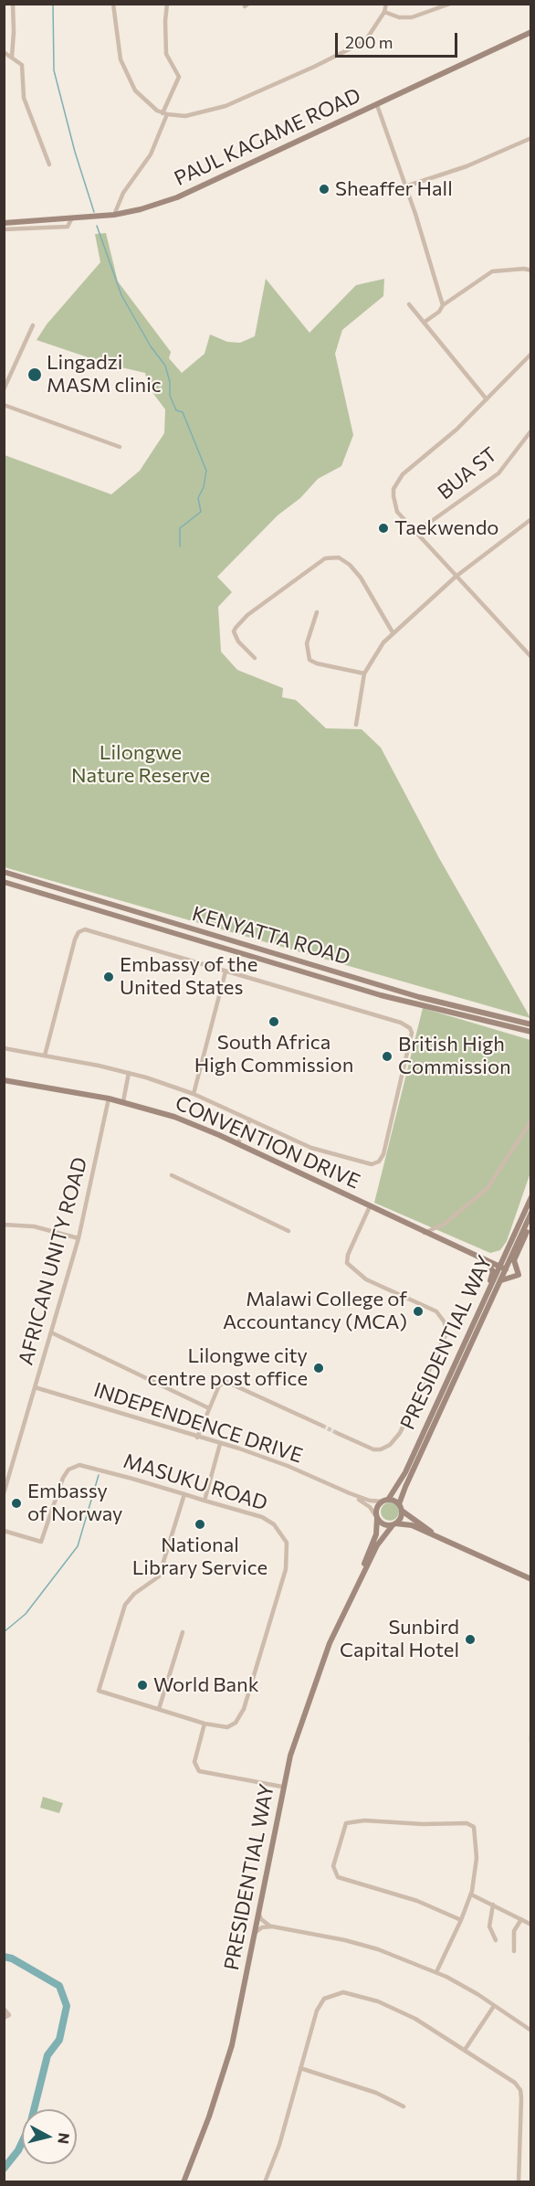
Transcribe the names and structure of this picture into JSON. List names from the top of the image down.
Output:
{
  "streets": {
    "main road": [
      "PAUL KAGAME ROAD",
      "KENYATTA ROAD",
      "CONVENTION DRIVE",
      "PRESIDENTIAL WAY"
    ],
    "street": [
      "BUA ST",
      "AFRICAN UNITY ROAD",
      "INDEPENDENCE DRIVE",
      "MASUKU ROAD"
    ]
  },
  "crossings": [
    ["CONVENTION DRIVE", "AFRICAN UNITY ROAD"],
    ["CONVENTION DRIVE", "PRESIDENTIAL WAY"],
    ["AFRICAN UNITY ROAD", "INDEPENDENCE DRIVE"],
    ["PRESIDENTIAL WAY", "INDEPENDENCE DRIVE"]
  ],
  "parks": ["Lilongwe Nature Reserve"],
  "places": [
    "Sheaffer Hall",
    "Lingadzi MASM clinic",
    "Taekwendo",
    "Embassy of the United States",
    "South Africa High Commission",
    "British High Commission",
    "Malawi College of Accountancy (MCA)",
    "Lilongwe city centre post office",
    "Embassy of Norway",
    "National Library Service",
    "Sunbird Capital Hotel",
    "World Bank"
  ],
  "scale_bar": "200 m",
  "north": "right"
}
